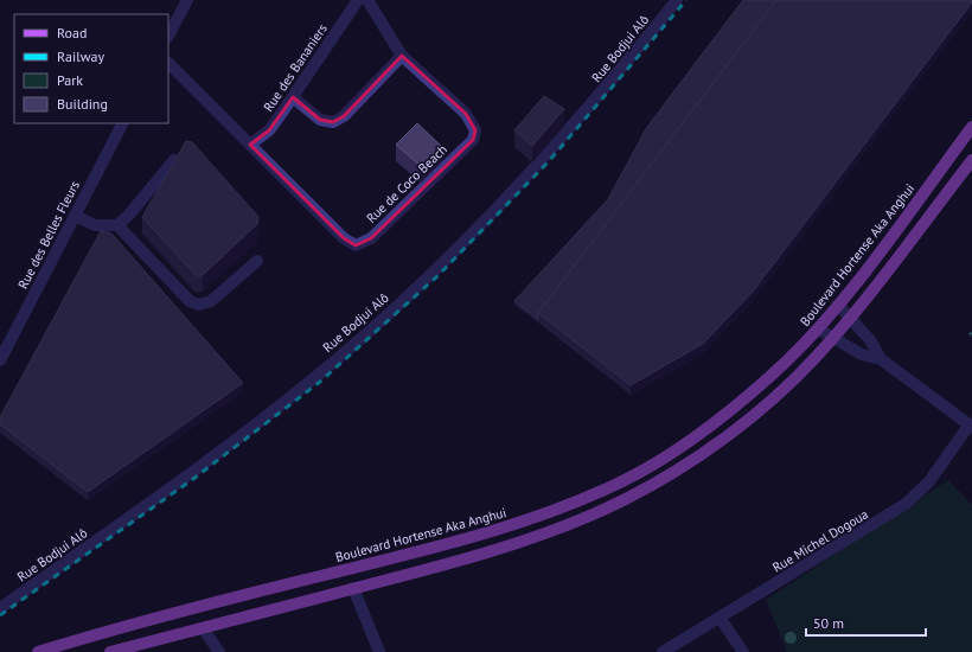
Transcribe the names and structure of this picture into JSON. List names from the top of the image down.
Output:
{
  "streets": {
    "main road": ["Boulevard Hortense Aka Anghui"],
    "street": [
      "Rue Bodjui Alô",
      "Rue des Bananiers",
      "Rue de Coco Beach",
      "Rue des Belles Fleurs",
      "Rue Michel Dogoua"
    ]
  },
  "crossings": [
    ["Rue des Bananiers", "Rue de Coco Beach"]
  ],
  "legend": [
    "Road",
    "Railway",
    "Park",
    "Building"
  ],
  "scale_bar": "50 m"
}
